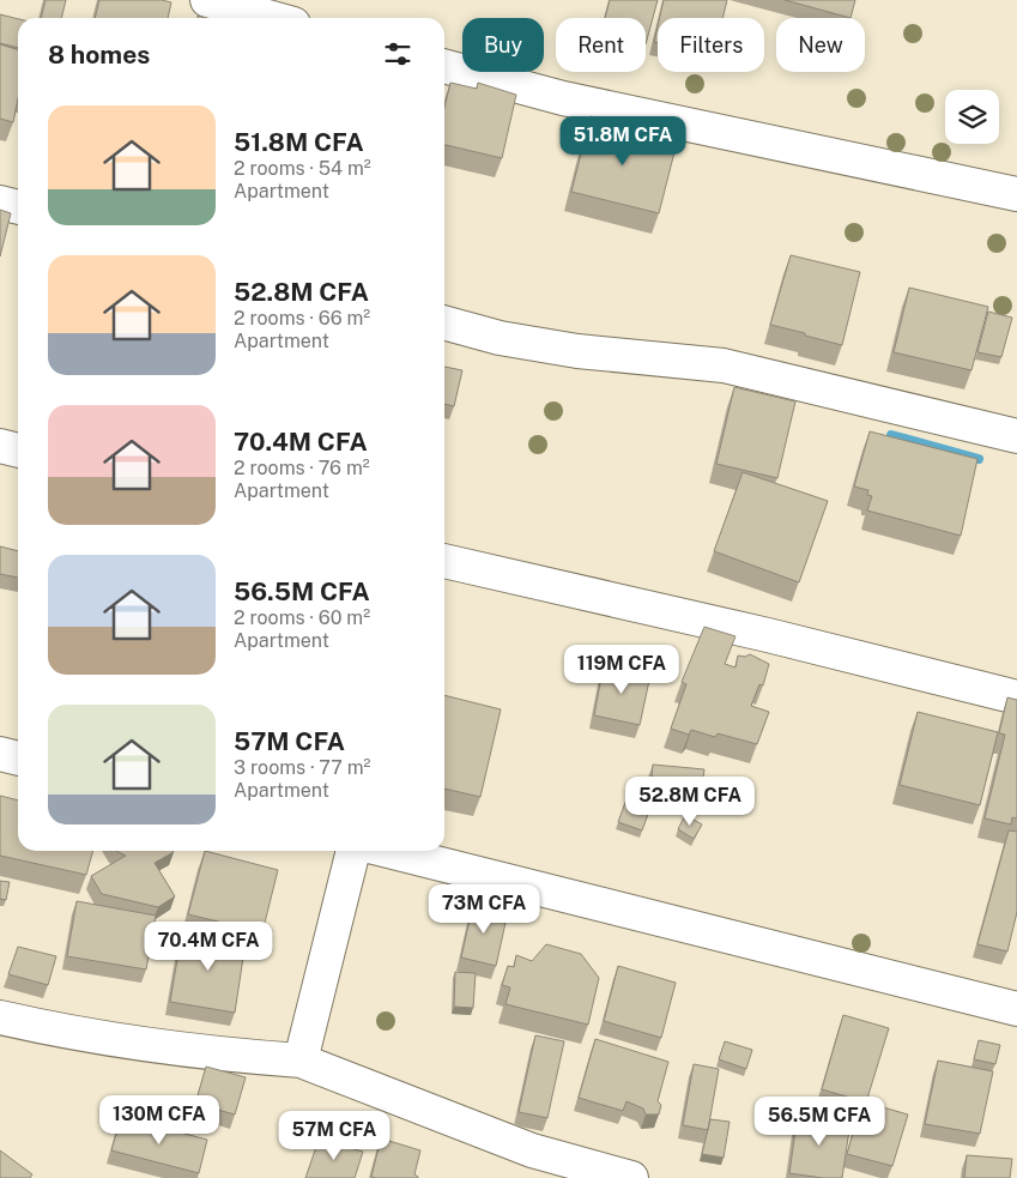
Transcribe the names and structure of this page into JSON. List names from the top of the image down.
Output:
{
  "page": {
    "chip": [
      "Buy",
      "Rent",
      "Filters",
      "New"
    ],
    "heading": "8 homes",
    "list": [
      {
        "name": "51.8M CFA",
        "note": "2 rooms · 54 m² · Apartment"
      },
      {
        "name": "52.8M CFA",
        "note": "2 rooms · 66 m² · Apartment"
      },
      {
        "name": "70.4M CFA",
        "note": "2 rooms · 76 m² · Apartment"
      },
      {
        "name": "56.5M CFA",
        "note": "2 rooms · 60 m² · Apartment"
      },
      {
        "name": "57M CFA",
        "note": "3 rooms · 77 m² · Apartment"
      }
    ],
    "price": [
      "51.8M CFA",
      "119M CFA",
      "52.8M CFA",
      "73M CFA",
      "70.4M CFA",
      "130M CFA",
      "56.5M CFA",
      "57M CFA"
    ]
  }
}
